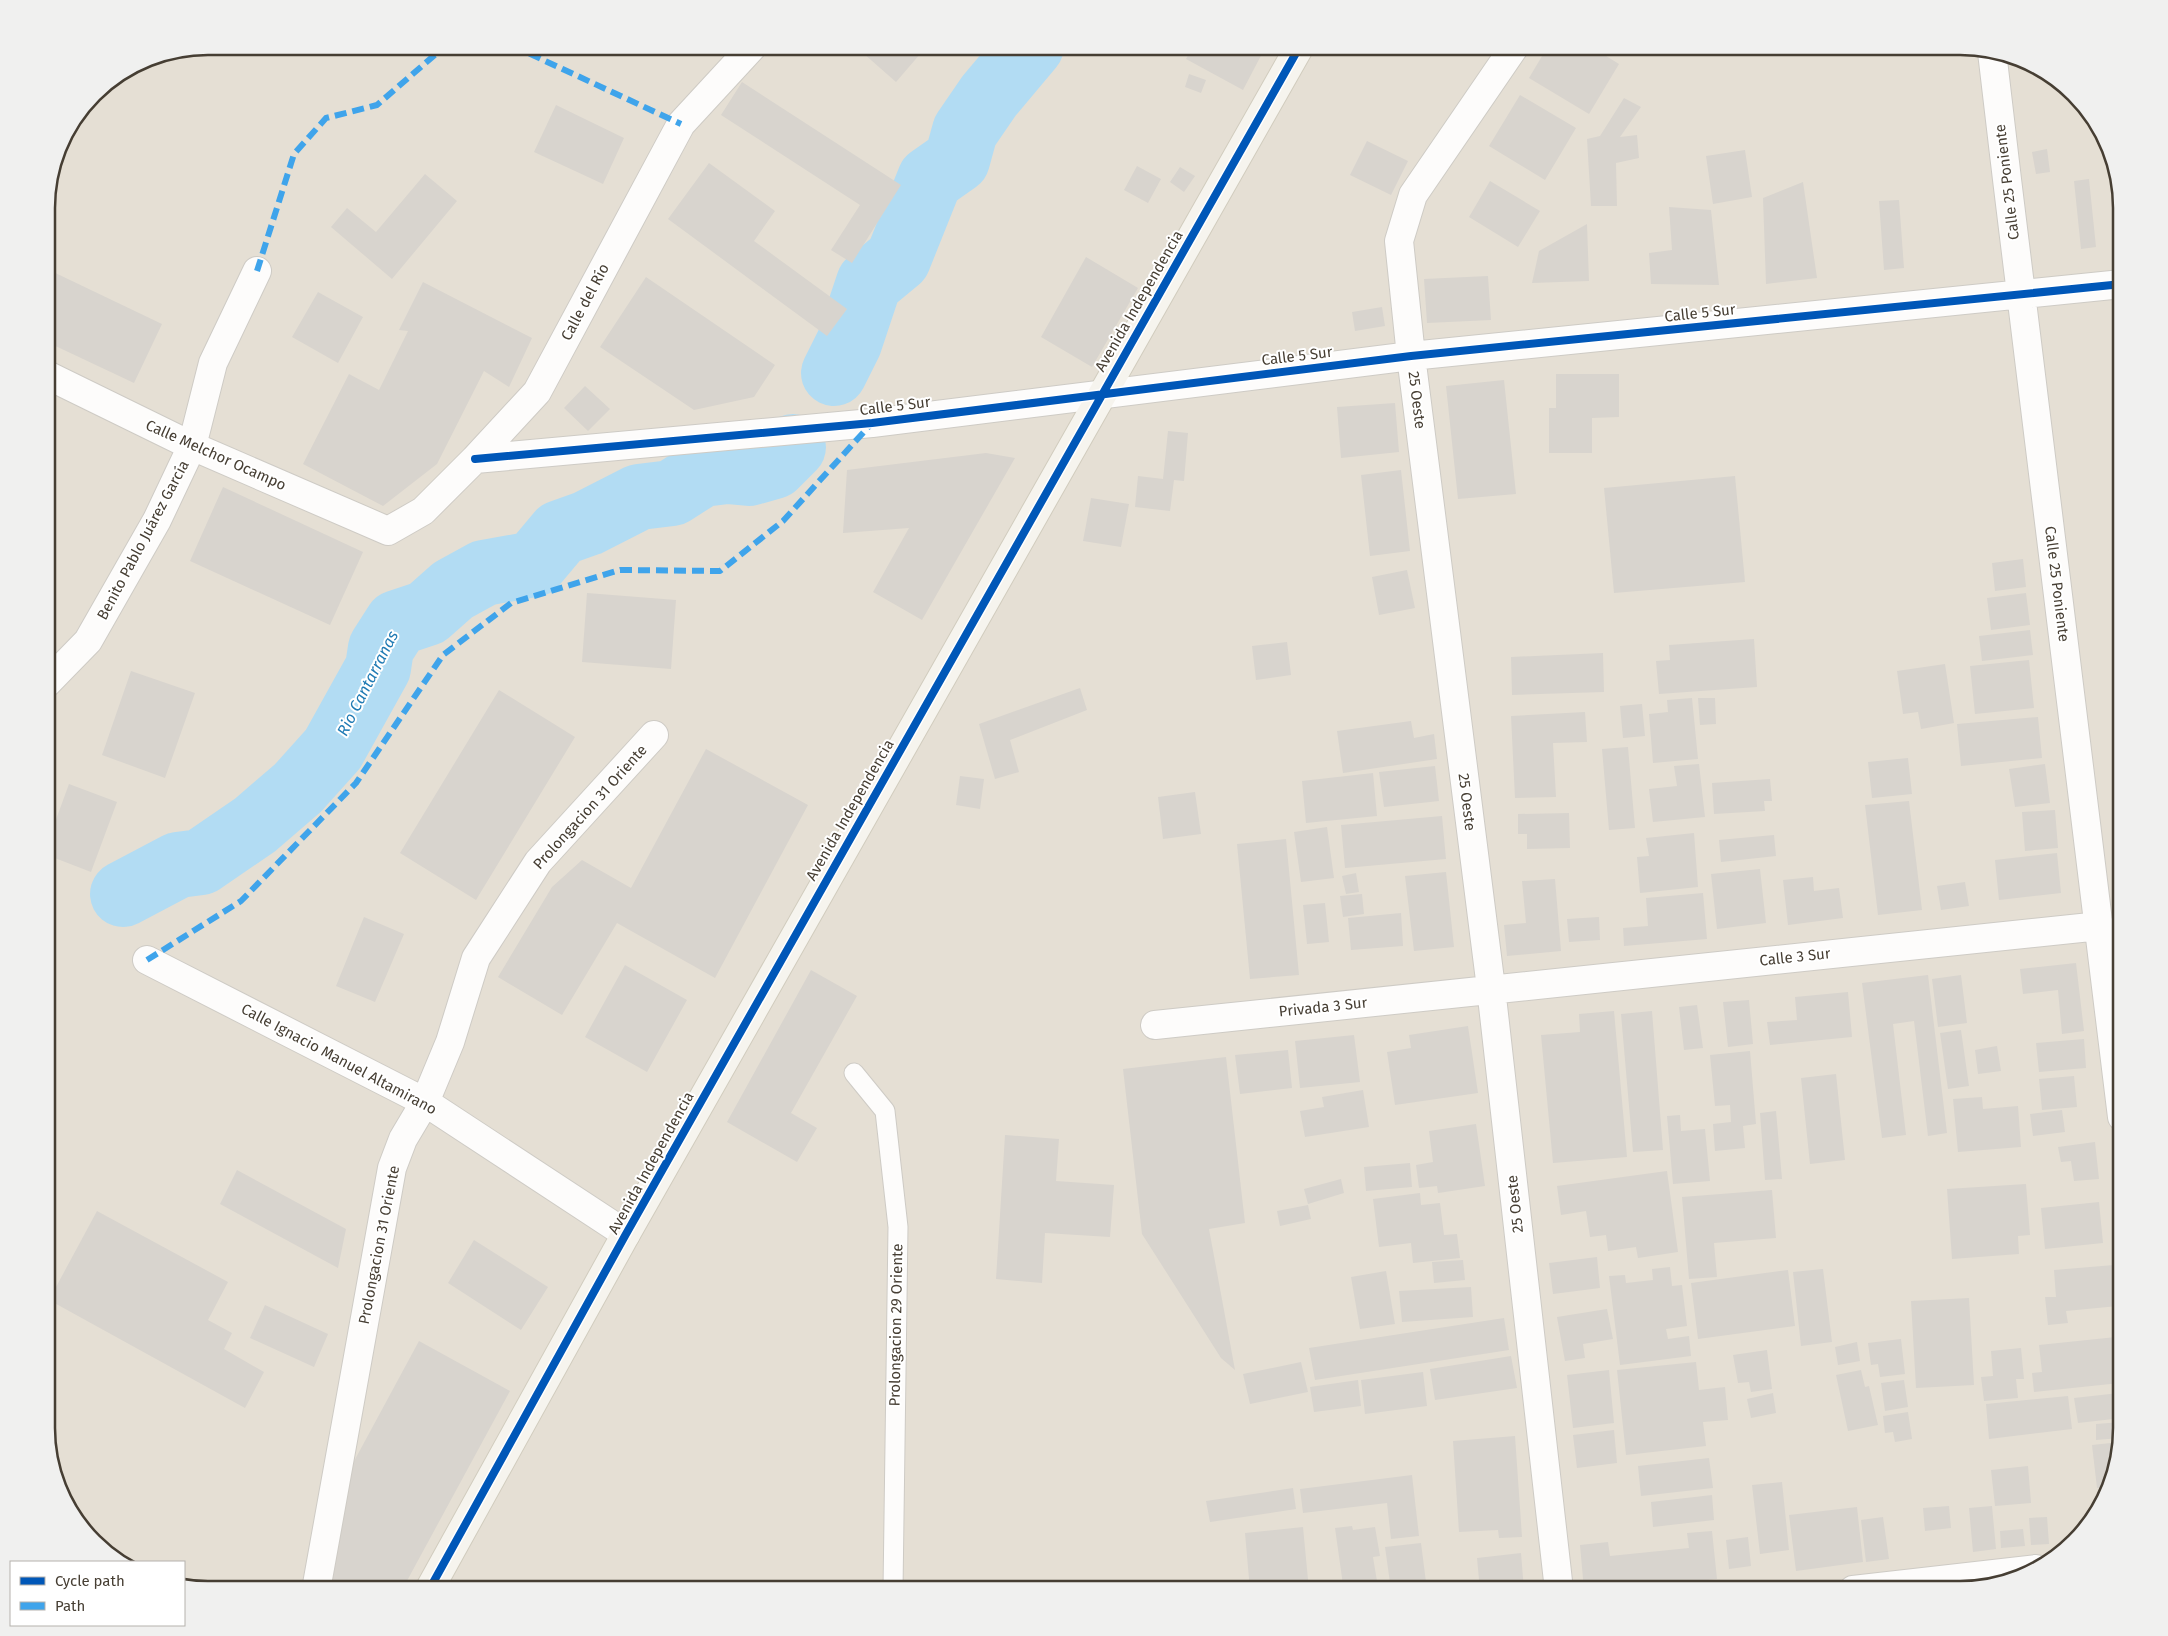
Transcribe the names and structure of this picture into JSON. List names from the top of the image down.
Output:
{
  "streets": {
    "street": [
      "Calle 25 Poniente",
      "Avenida Independencia",
      "Calle del Río",
      "Calle 5 Sur",
      "25 Oeste",
      "Calle Melchor Ocampo",
      "Benito Pablo Juárez García",
      "Prolongacion 31 Oriente",
      "Calle 3 Sur",
      "Privada 3 Sur",
      "Calle Ignacio Manuel Altamirano"
    ],
    "lane": ["Prolongacion 29 Oriente"]
  },
  "crossings": [
    ["Calle 25 Poniente", "Calle 5 Sur"],
    ["Calle 25 Poniente", "Calle 3 Sur"],
    ["Avenida Independencia", "Calle 5 Sur"],
    ["Avenida Independencia", "Calle Ignacio Manuel Altamirano"],
    ["Calle del Río", "Calle 5 Sur"],
    ["Calle del Río", "Calle Melchor Ocampo"],
    ["Calle 5 Sur", "25 Oeste"],
    ["25 Oeste", "Calle 3 Sur"],
    ["25 Oeste", "Privada 3 Sur"],
    ["Calle Melchor Ocampo", "Benito Pablo Juárez García"],
    ["Prolongacion 31 Oriente", "Calle Ignacio Manuel Altamirano"],
    ["Calle 3 Sur", "Privada 3 Sur"]
  ],
  "water": ["Rio Cantarranas"],
  "legend": ["Cycle path", "Path"]
}
